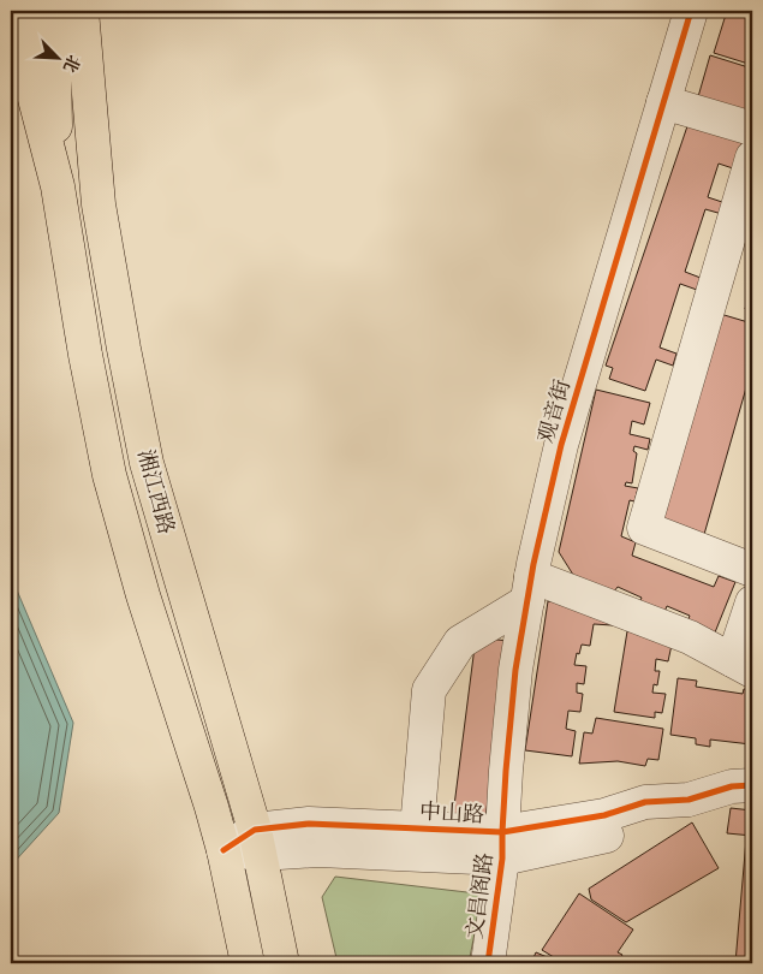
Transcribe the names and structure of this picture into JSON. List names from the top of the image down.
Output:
{
  "streets": {
    "main road": ["湘江西路"],
    "street": ["观音街", "中山路", "文昌阁路"]
  },
  "crossings": [
    ["观音街", "中山路"],
    ["观音街", "文昌阁路"],
    ["湘江西路", "中山路"],
    ["中山路", "文昌阁路"]
  ],
  "north": "bottom right"
}
